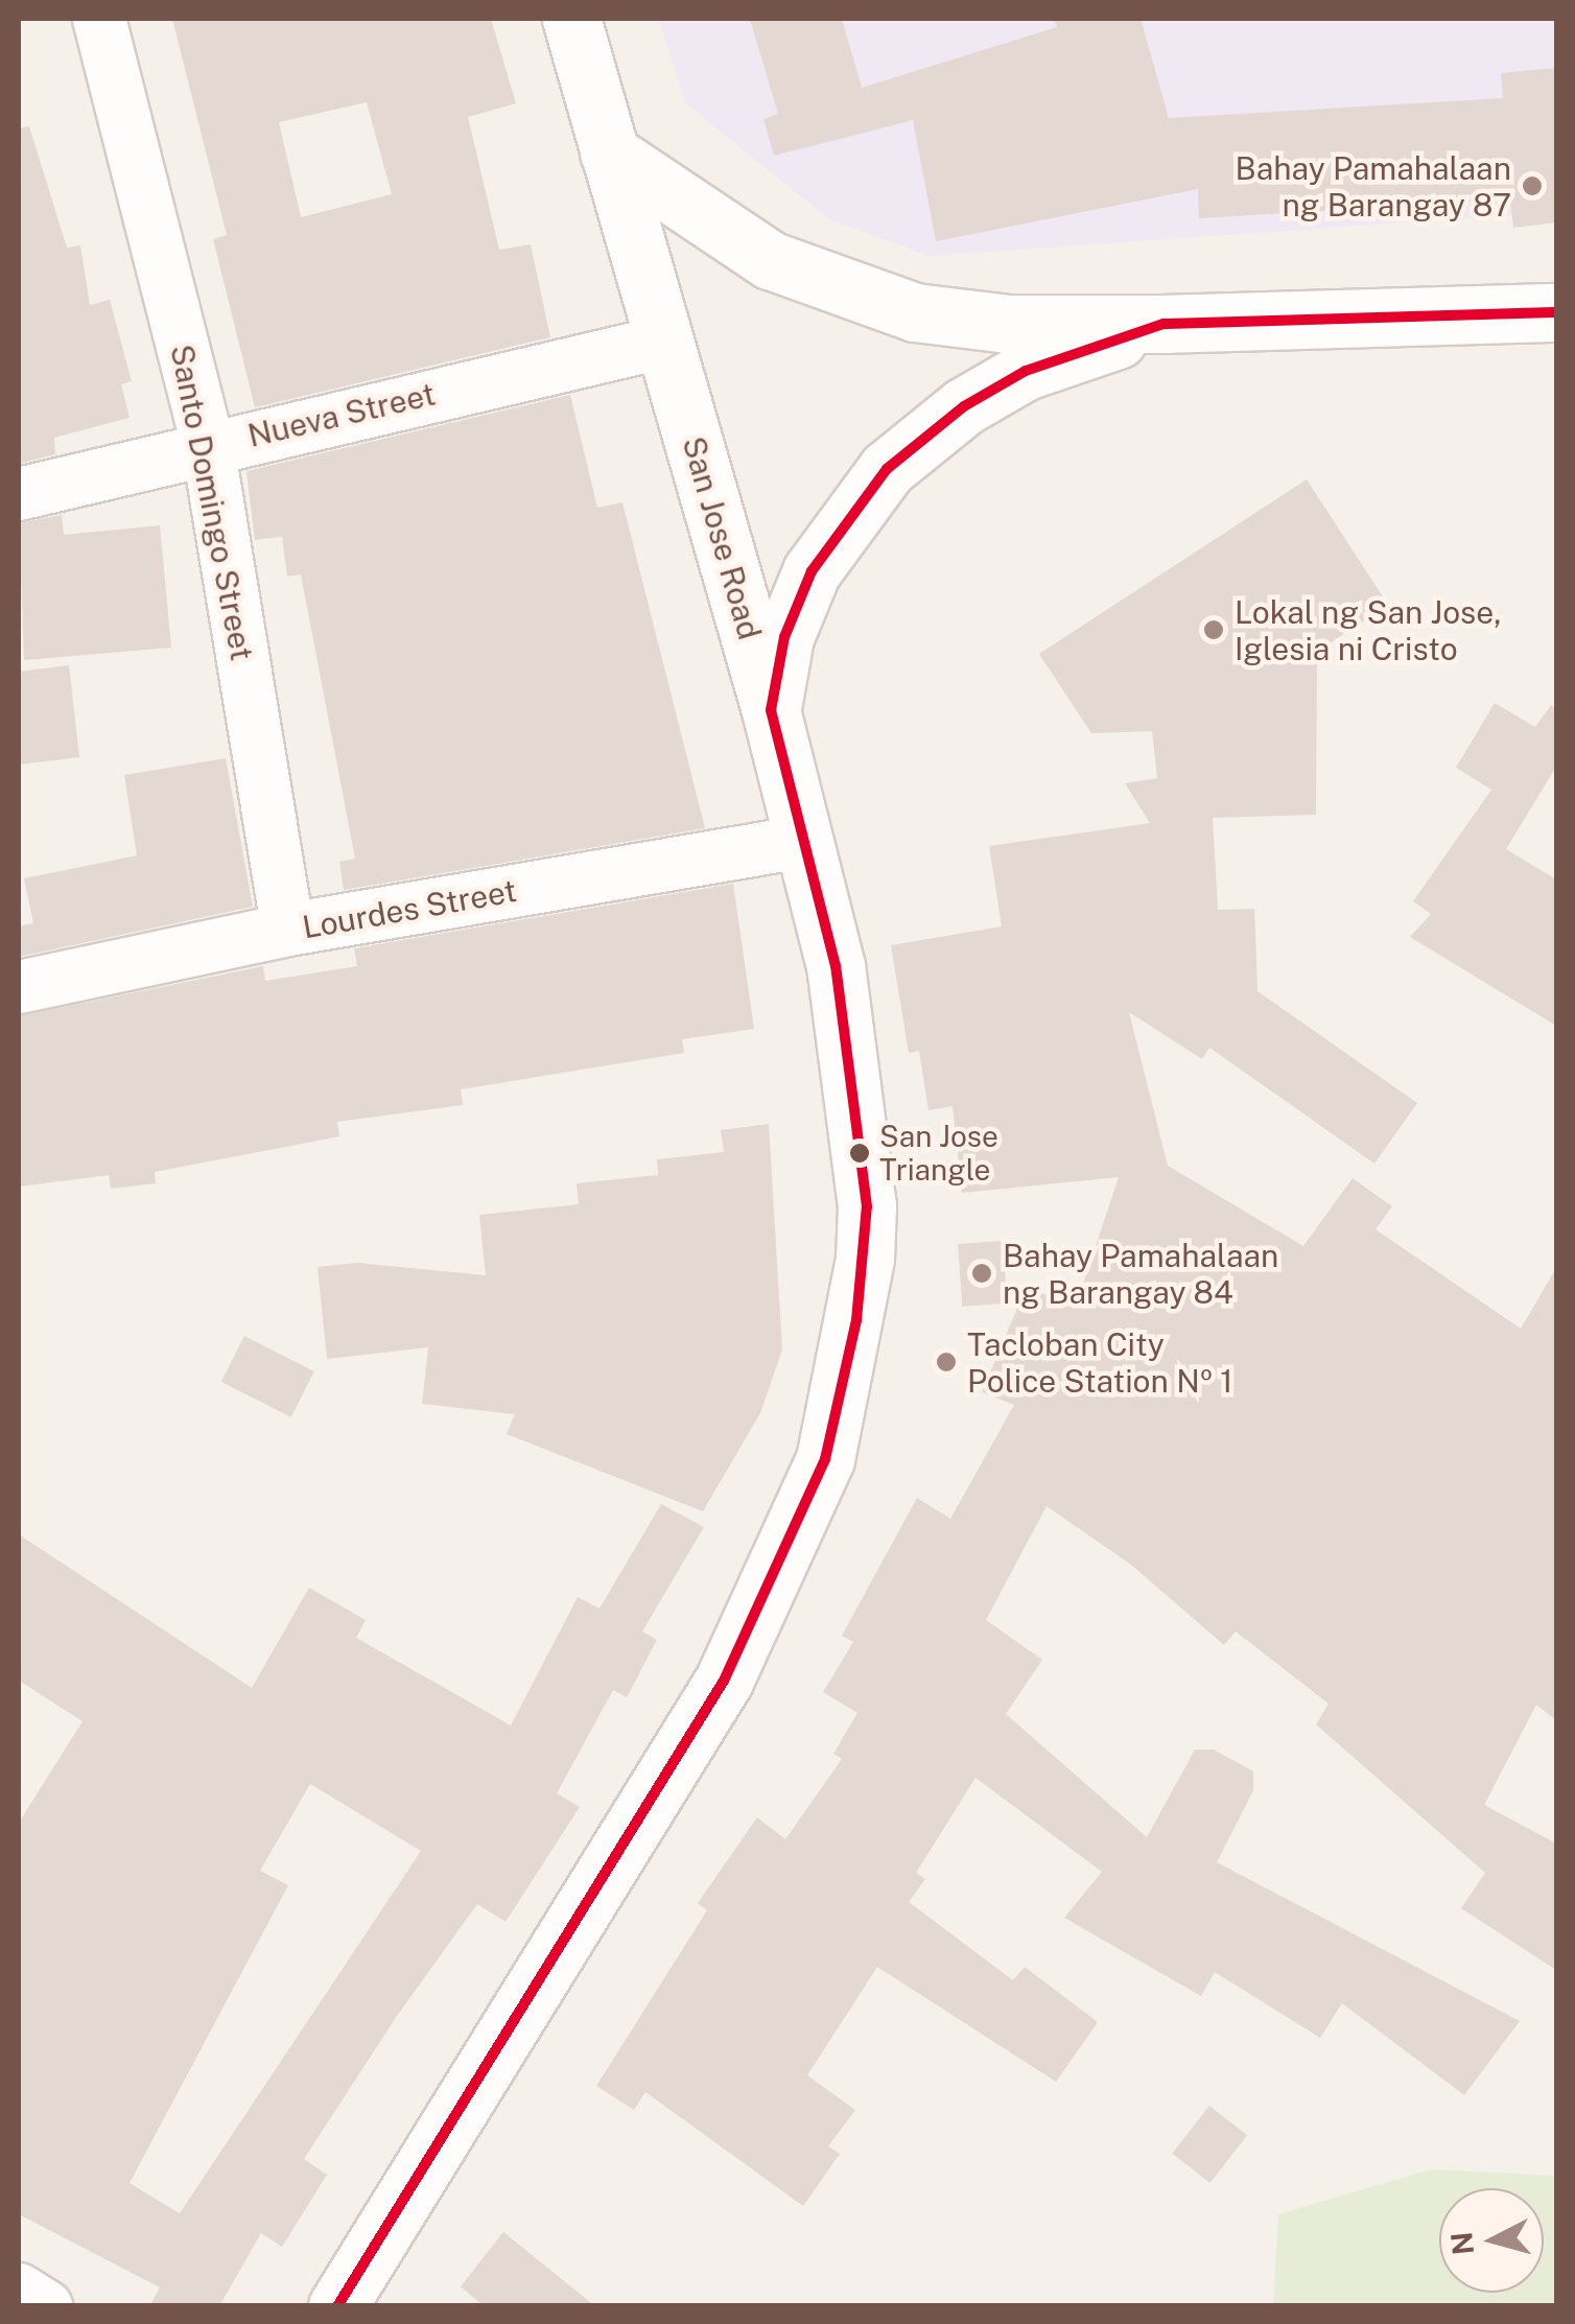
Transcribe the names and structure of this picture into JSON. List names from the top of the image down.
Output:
{
  "streets": {
    "main road": ["San Jose Road"],
    "street": ["Nueva Street", "Santo Domingo Street", "Lourdes Street"]
  },
  "crossings": [
    ["Nueva Street", "Santo Domingo Street"],
    ["Nueva Street", "San Jose Road"],
    ["Santo Domingo Street", "Lourdes Street"],
    ["San Jose Road", "Lourdes Street"]
  ],
  "places": [
    "Bahay Pamahalaan ng Barangay 87",
    "Lokal ng San Jose, Iglesia ni Cristo",
    "San Jose Triangle",
    "Bahay Pamahalaan ng Barangay 84",
    "Tacloban City Police Station № 1"
  ],
  "north": "left"
}
